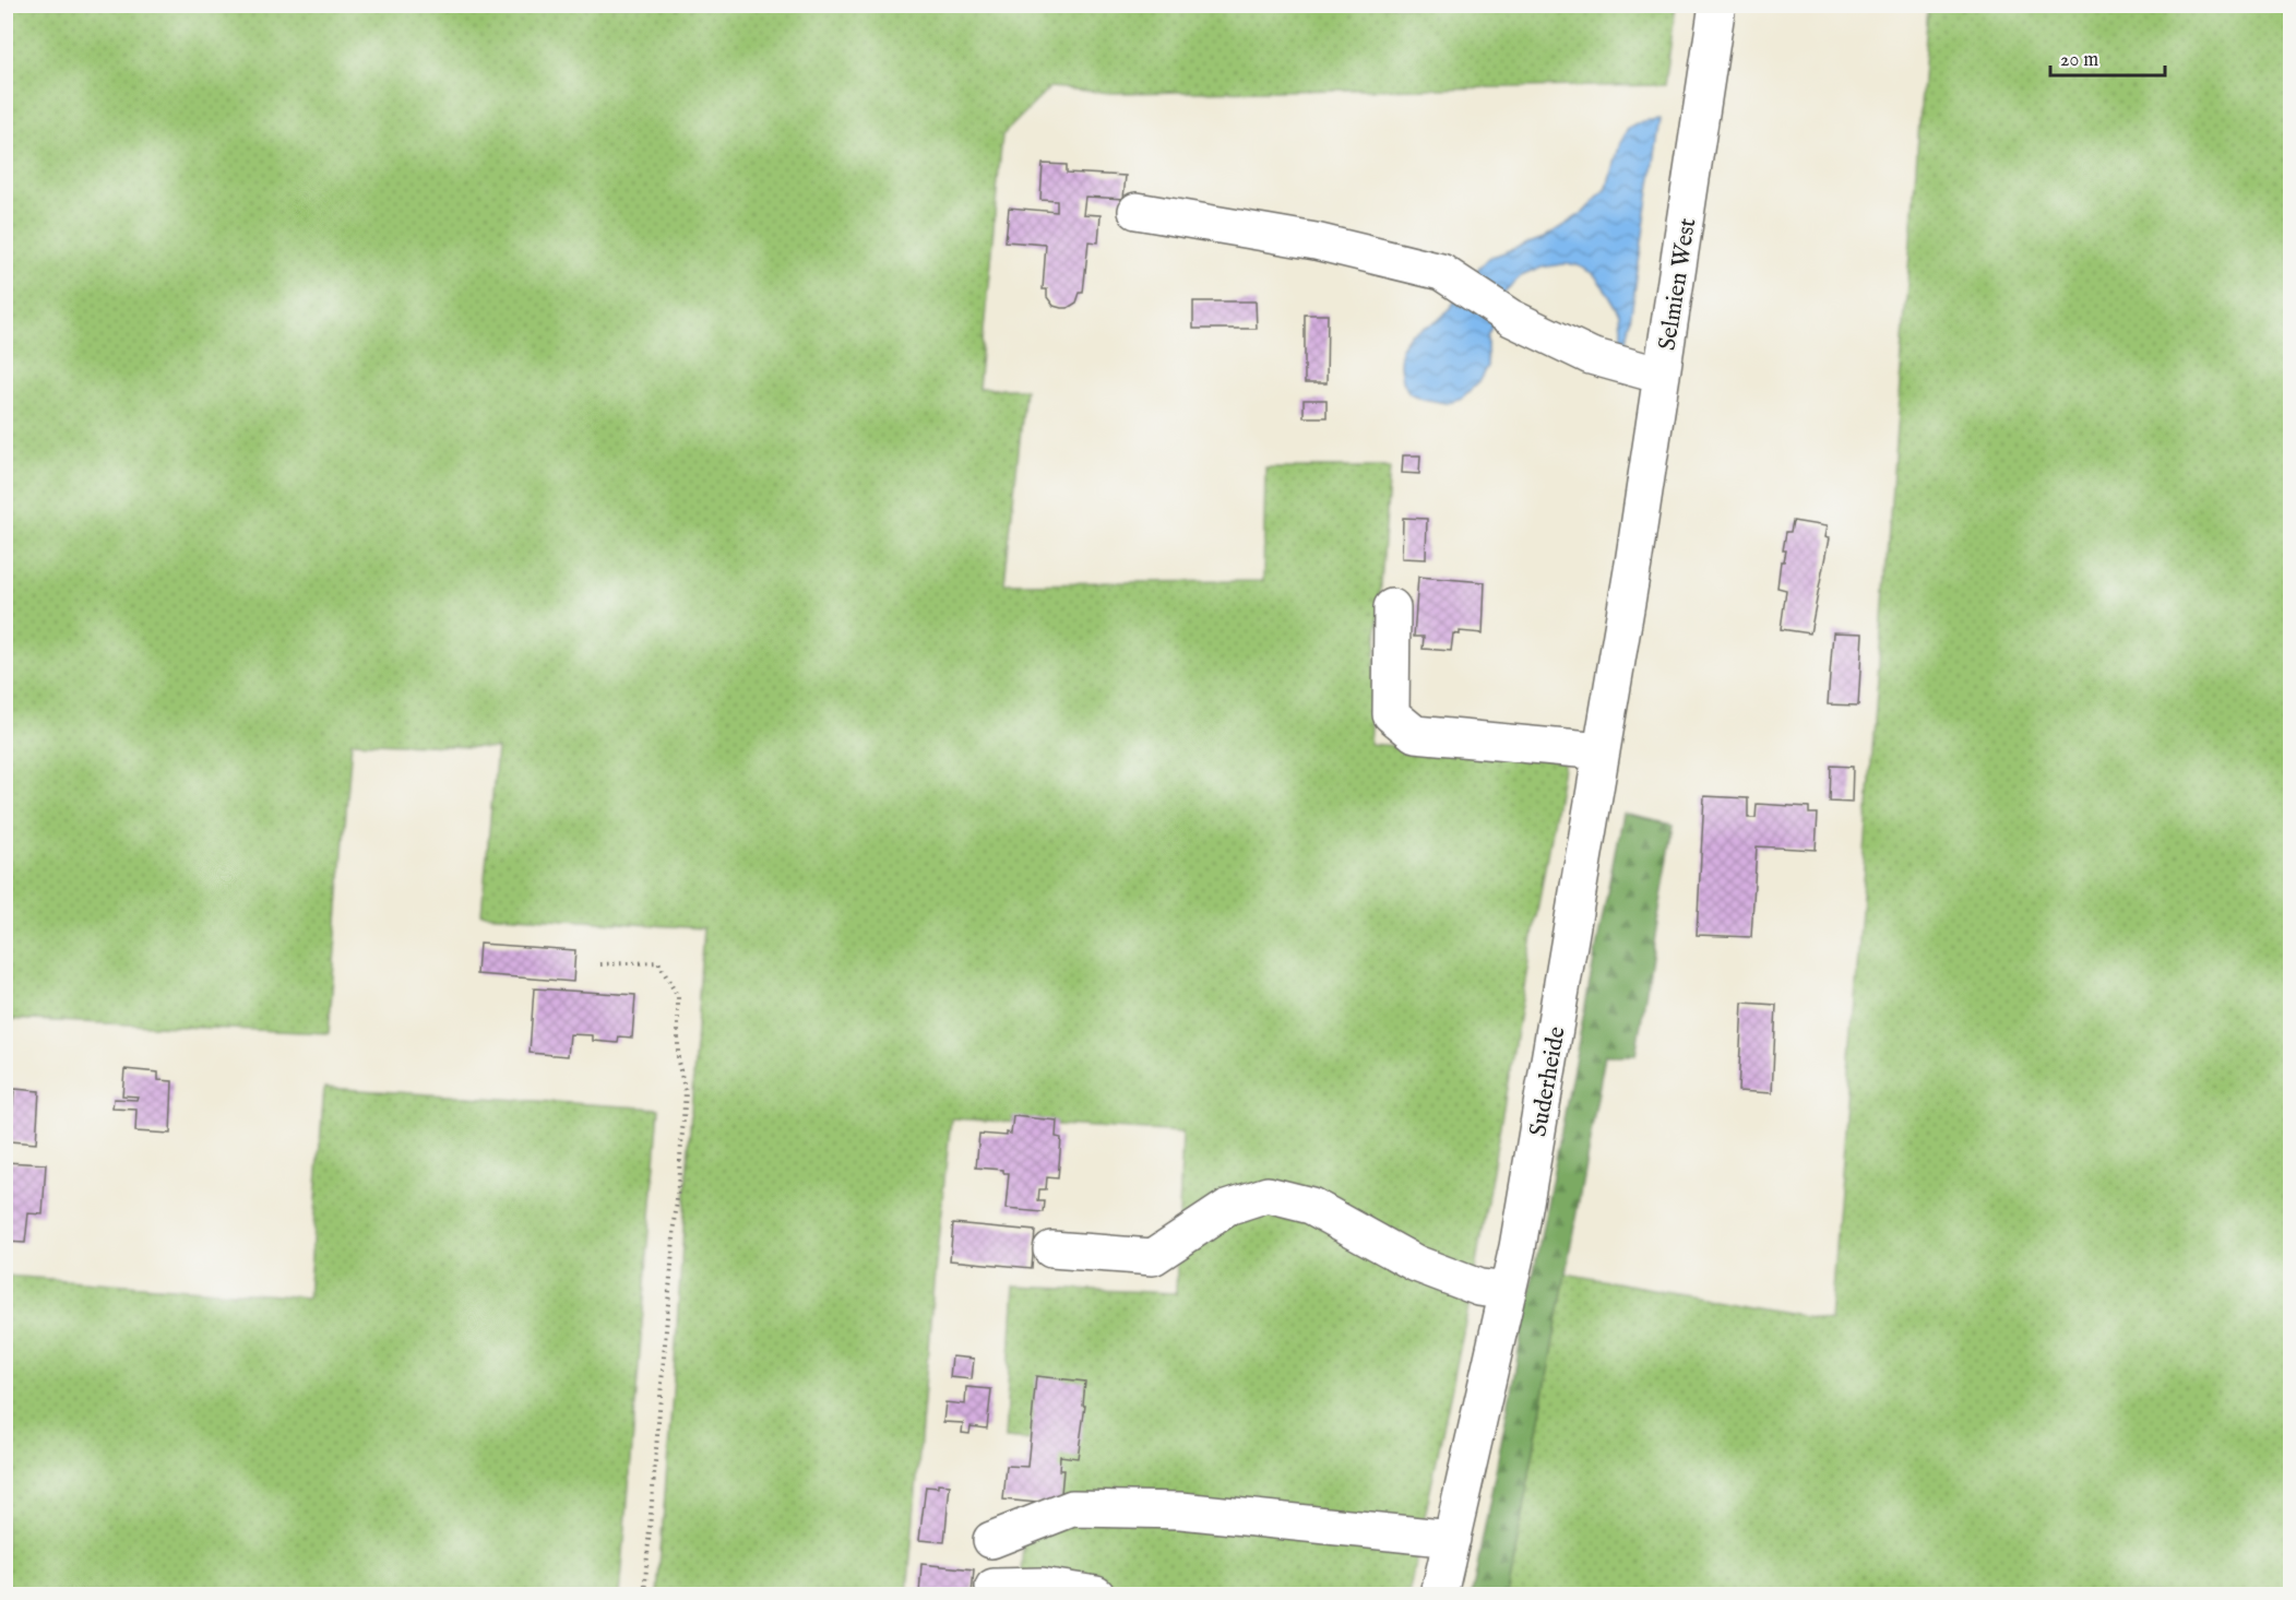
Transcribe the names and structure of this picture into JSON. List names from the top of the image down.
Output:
{
  "streets": {
    "street": ["Selmien West", "Suderheide"]
  },
  "crossings": [
    ["Selmien West", "Suderheide"]
  ],
  "scale_bar": "20 m"
}
